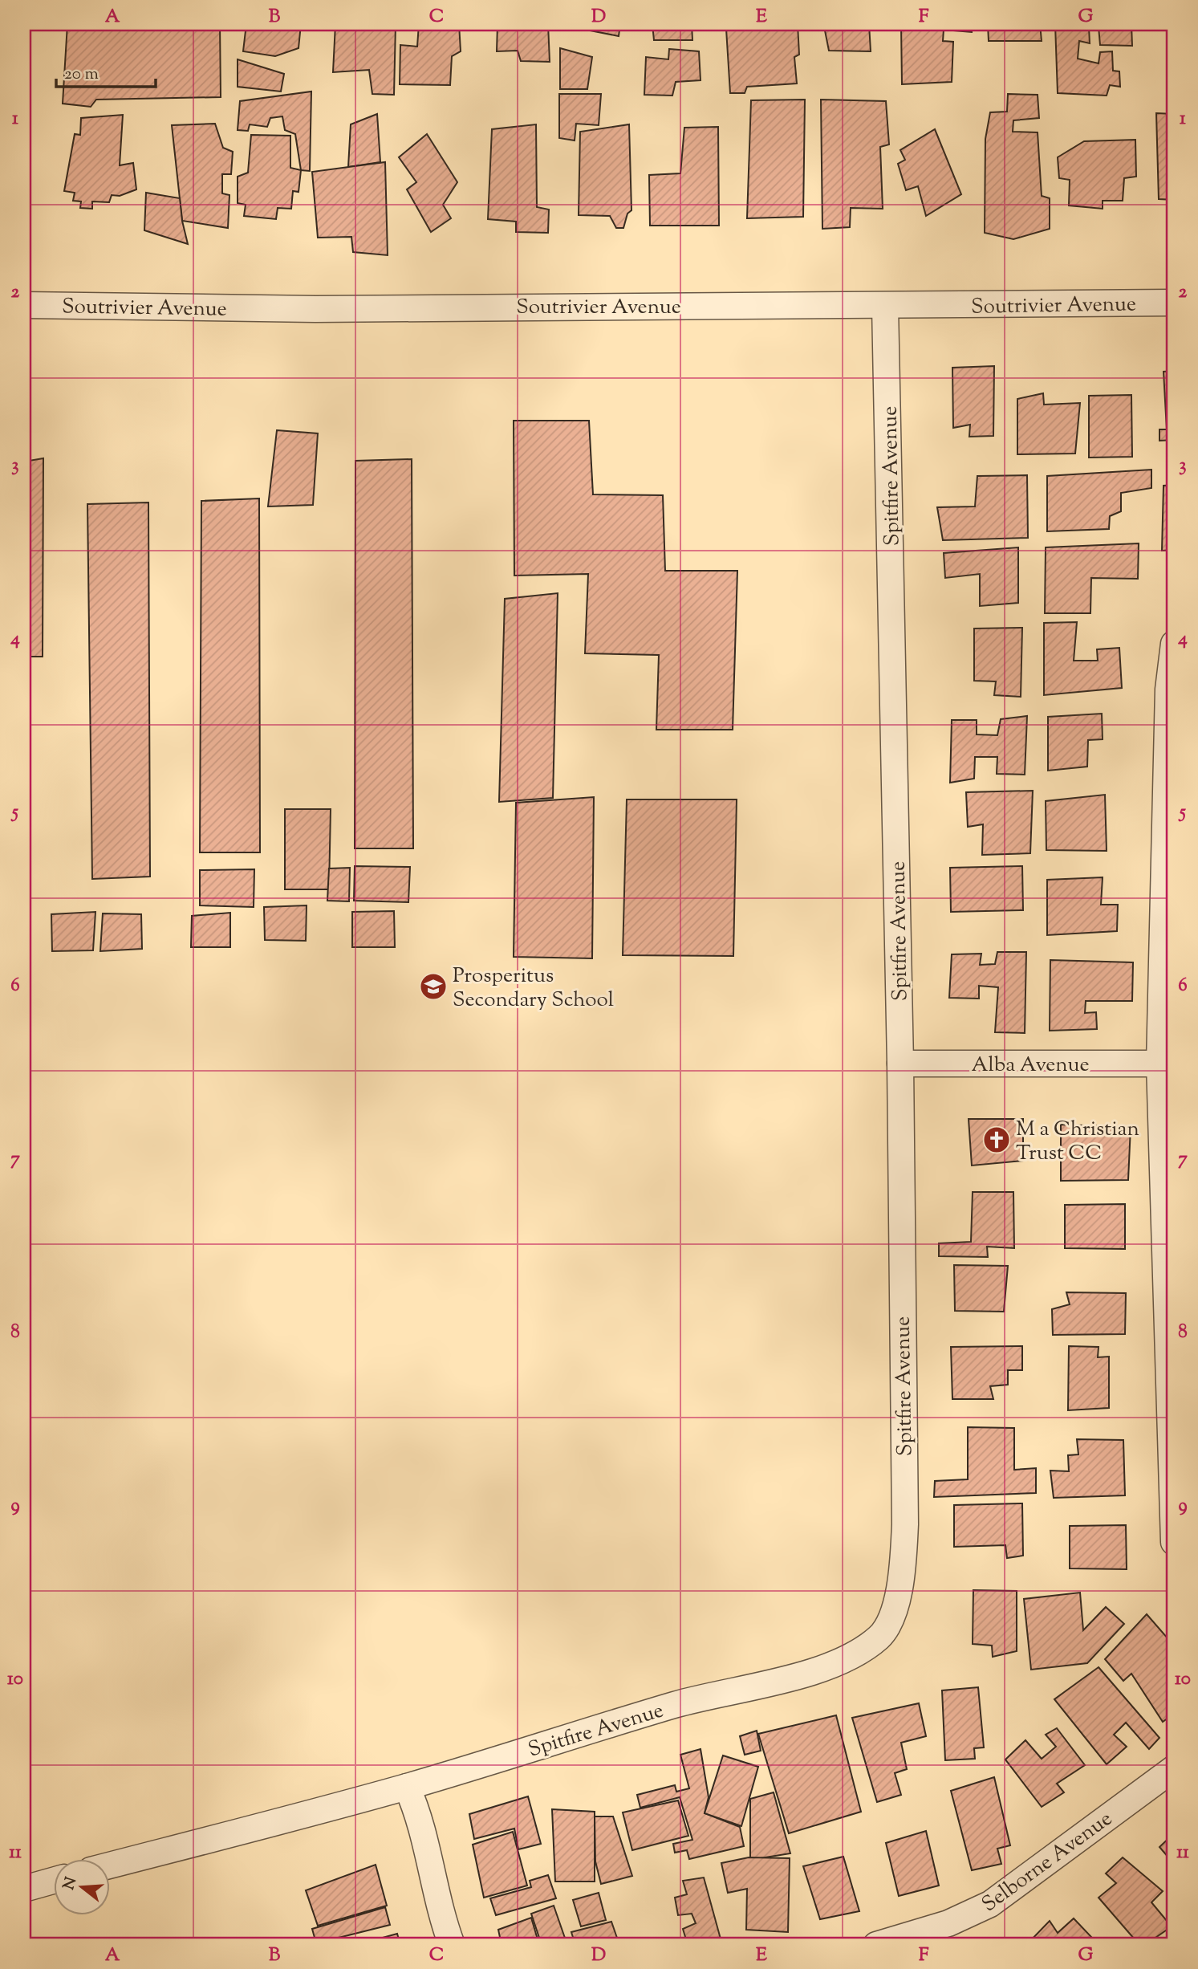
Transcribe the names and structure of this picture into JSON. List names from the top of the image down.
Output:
{
  "streets": {
    "street": [
      "Soutrivier Avenue",
      "Spitfire Avenue",
      "Alba Avenue",
      "Selborne Avenue"
    ]
  },
  "crossings": [
    ["Soutrivier Avenue", "Spitfire Avenue"],
    ["Spitfire Avenue", "Alba Avenue"]
  ],
  "places": {
    "school or university": ["Prosperitus Secondary School"],
    "church": ["M a Christian Trust CC"]
  },
  "scale_bar": "20 m",
  "north": "left",
  "grid": {
    "columns": [
      "A",
      "B",
      "C",
      "D",
      "E",
      "F",
      "G"
    ],
    "rows": [
      "1",
      "2",
      "3",
      "4",
      "5",
      "6",
      "7",
      "8",
      "9",
      "10",
      "11"
    ]
  }
}
